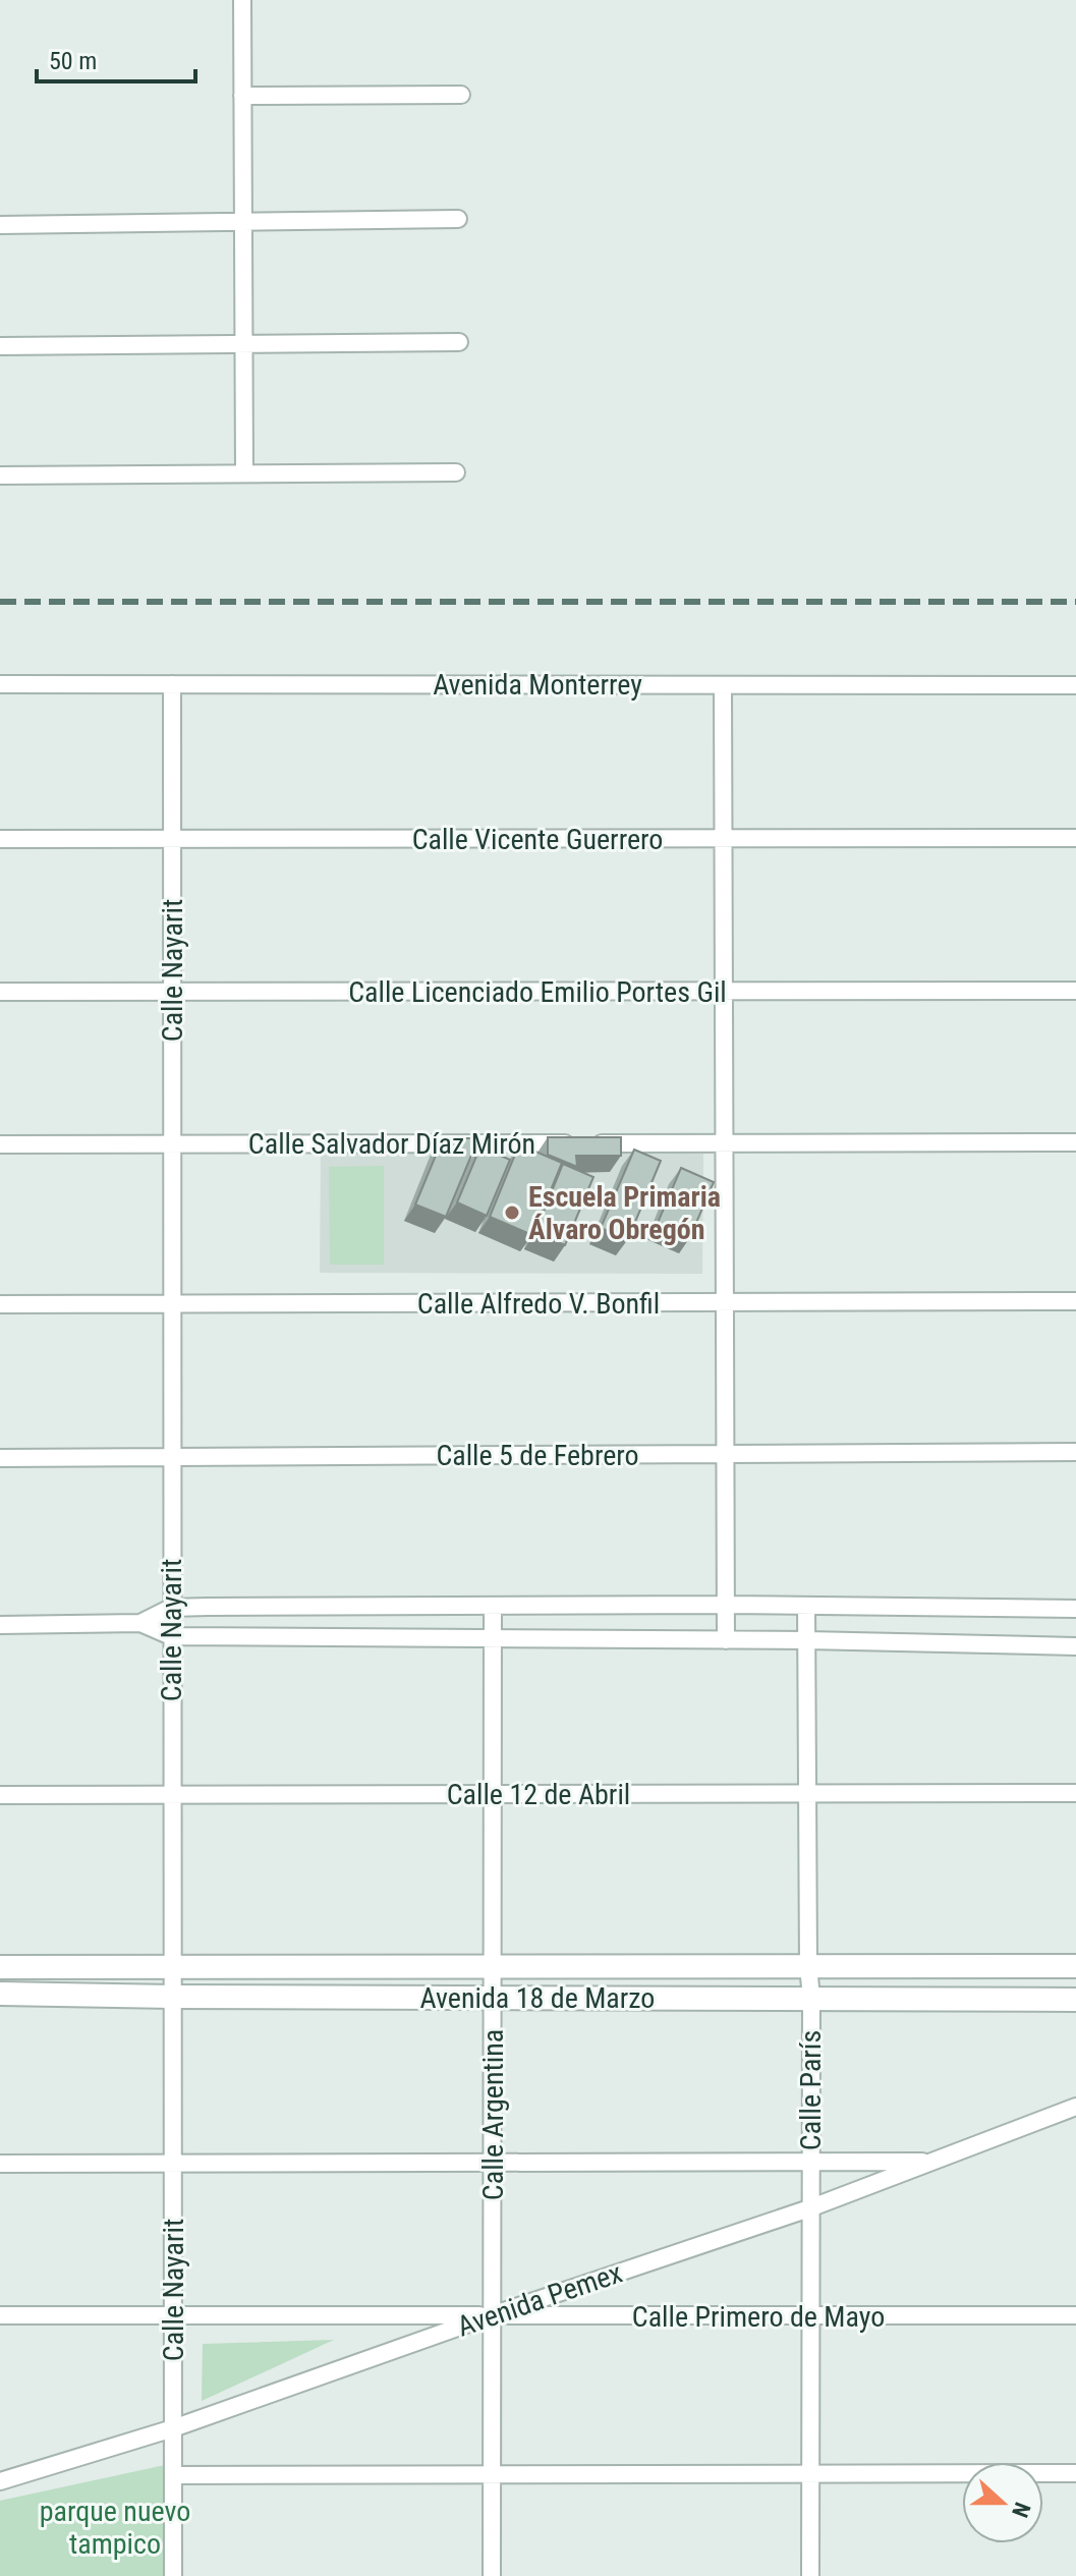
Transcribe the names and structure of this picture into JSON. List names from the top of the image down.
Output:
{
  "streets": {
    "street": [
      "Avenida Monterrey",
      "Calle Vicente Guerrero",
      "Calle Nayarit",
      "Calle Licenciado Emilio Portes Gil",
      "Calle Salvador Díaz Mirón",
      "Calle Alfredo V. Bonfil",
      "Calle 5 de Febrero",
      "Calle 12 de Abril",
      "Avenida 18 de Marzo",
      "Calle París",
      "Calle Argentina",
      "Avenida Pemex",
      "Calle Primero de Mayo"
    ]
  },
  "crossings": [
    ["Avenida Monterrey", "Calle Nayarit"],
    ["Calle Vicente Guerrero", "Calle Nayarit"],
    ["Calle Nayarit", "Calle Licenciado Emilio Portes Gil"],
    ["Calle Nayarit", "Calle Salvador Díaz Mirón"],
    ["Calle Nayarit", "Calle Alfredo V. Bonfil"],
    ["Calle Nayarit", "Calle 5 de Febrero"],
    ["Calle Nayarit", "Calle 12 de Abril"],
    ["Calle Nayarit", "Avenida 18 de Marzo"],
    ["Calle Nayarit", "Avenida Pemex"],
    ["Calle Nayarit", "Calle Primero de Mayo"],
    ["Calle 12 de Abril", "Calle París"],
    ["Calle 12 de Abril", "Calle Argentina"],
    ["Avenida 18 de Marzo", "Calle París"],
    ["Avenida 18 de Marzo", "Calle Argentina"],
    ["Calle París", "Avenida Pemex"],
    ["Calle París", "Calle Primero de Mayo"],
    ["Calle Argentina", "Avenida Pemex"],
    ["Calle Argentina", "Calle Primero de Mayo"],
    ["Avenida Pemex", "Calle Primero de Mayo"]
  ],
  "parks": ["parque nuevo tampico"],
  "places": ["Escuela Primaria Álvaro Obregón"],
  "scale_bar": "50 m",
  "north": "right"
}
